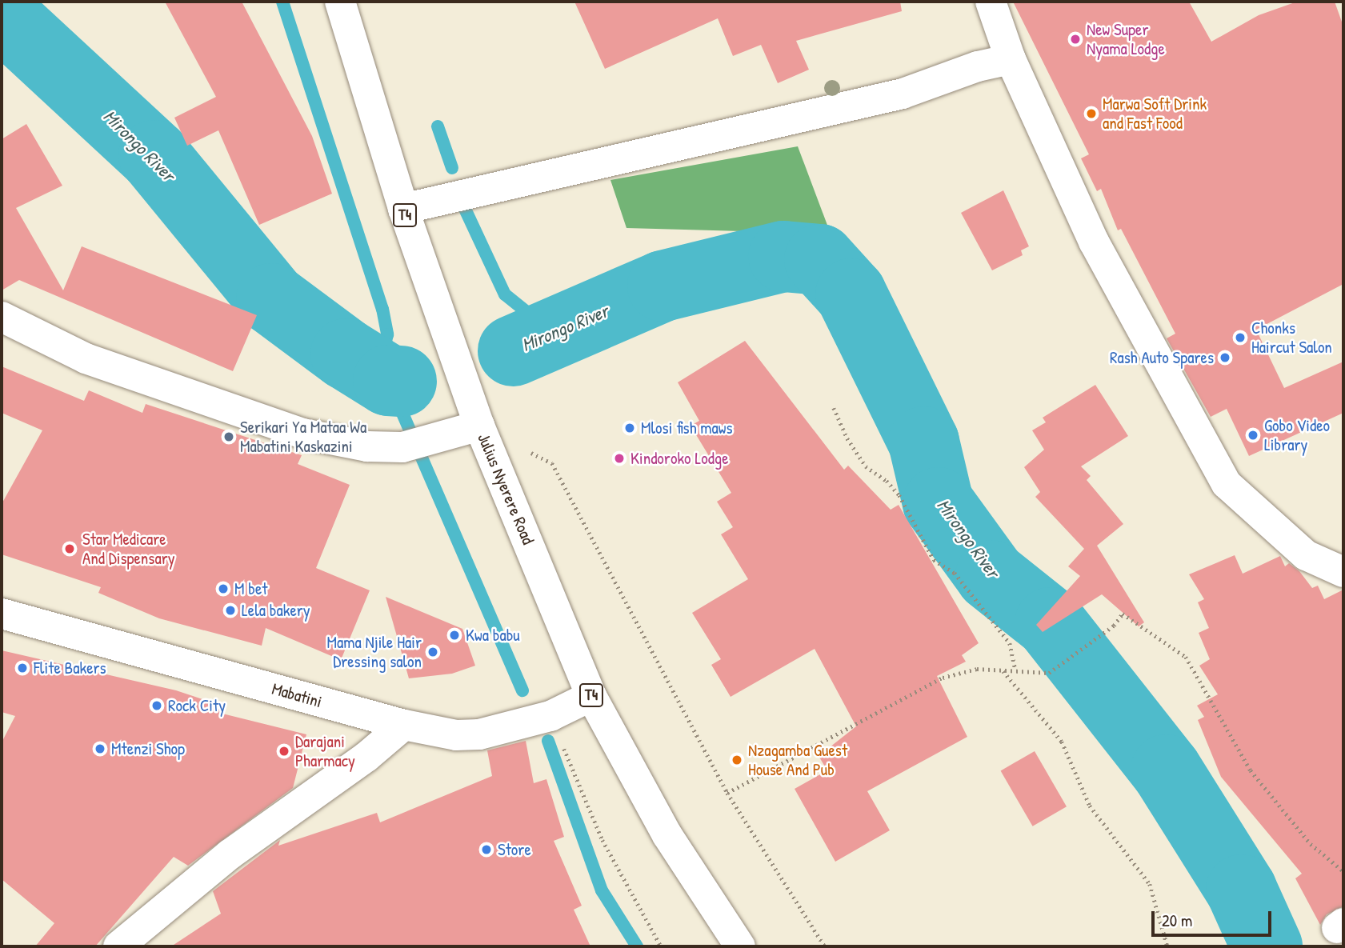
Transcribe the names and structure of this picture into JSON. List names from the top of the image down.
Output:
{
  "streets": {
    "main road": ["T4", "Julius Nyerere Road", "Mabatini"]
  },
  "crossings": [
    ["Julius Nyerere Road", "Mabatini"]
  ],
  "water": ["Mirongo River"],
  "places": [
    "New Super Nyama Lodge",
    "Marwa Soft Drink and Fast Food",
    "Chonks Haircut Salon",
    "Rash Auto Spares",
    "Mlosi fish maws",
    "Gobo Video Library",
    "Serikari Ya Mataa Wa Mabatini Kaskazini",
    "Kindoroko Lodge",
    "Star Medicare And Dispensary",
    "M bet",
    "Lela bakery",
    "Kwa babu",
    "Mama Njile Hair Dressing salon",
    "Flite Bakers",
    "Rock City",
    "Mtenzi Shop",
    "Darajani Pharmacy",
    "Nzagamba Guest House And Pub",
    "Store"
  ],
  "scale_bar": "20 m"
}
